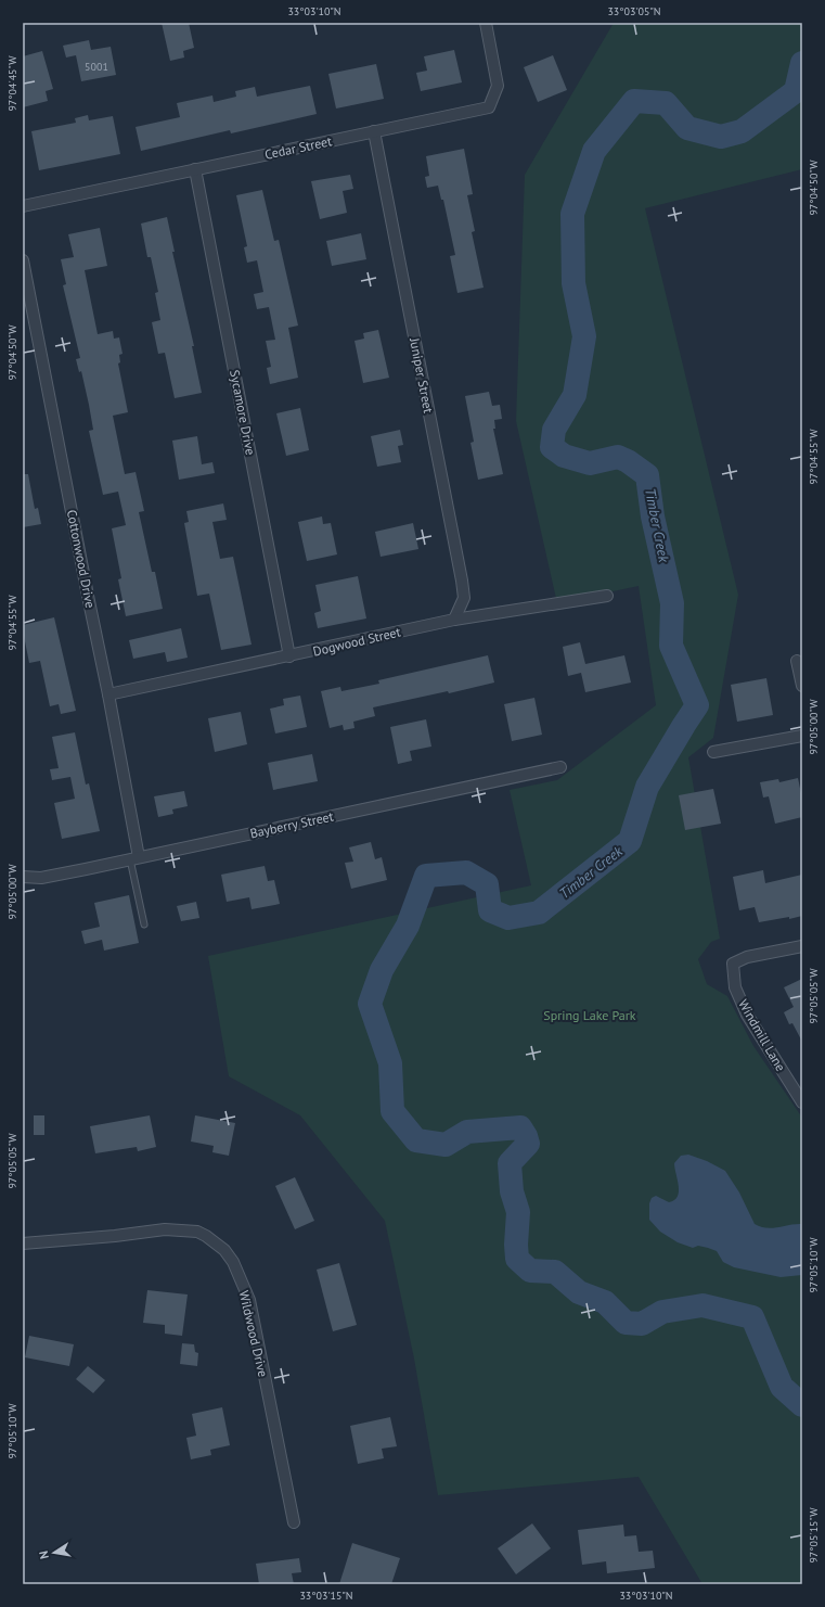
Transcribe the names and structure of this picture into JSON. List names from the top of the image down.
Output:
{
  "streets": {
    "street": [
      "Cedar Street",
      "Juniper Street",
      "Sycamore Drive",
      "Cottonwood Drive",
      "Dogwood Street",
      "Bayberry Street",
      "Windmill Lane",
      "Wildwood Drive"
    ]
  },
  "crossings": [
    ["Cedar Street", "Juniper Street"],
    ["Cedar Street", "Sycamore Drive"],
    ["Juniper Street", "Dogwood Street"],
    ["Sycamore Drive", "Dogwood Street"],
    ["Cottonwood Drive", "Dogwood Street"],
    ["Cottonwood Drive", "Bayberry Street"]
  ],
  "water": ["Timber Creek"],
  "parks": ["Spring Lake Park"],
  "house_numbers": ["5001"],
  "north": "left",
  "coordinates": [
    "33°03'10\"N",
    "33°03'05\"N",
    "97°04'45\"W",
    "97°04'50\"W",
    "97°04'55\"W",
    "97°05'00\"W",
    "97°05'05\"W",
    "97°05'10\"W",
    "97°05'15\"W",
    "33°03'15\"N"
  ]
}
